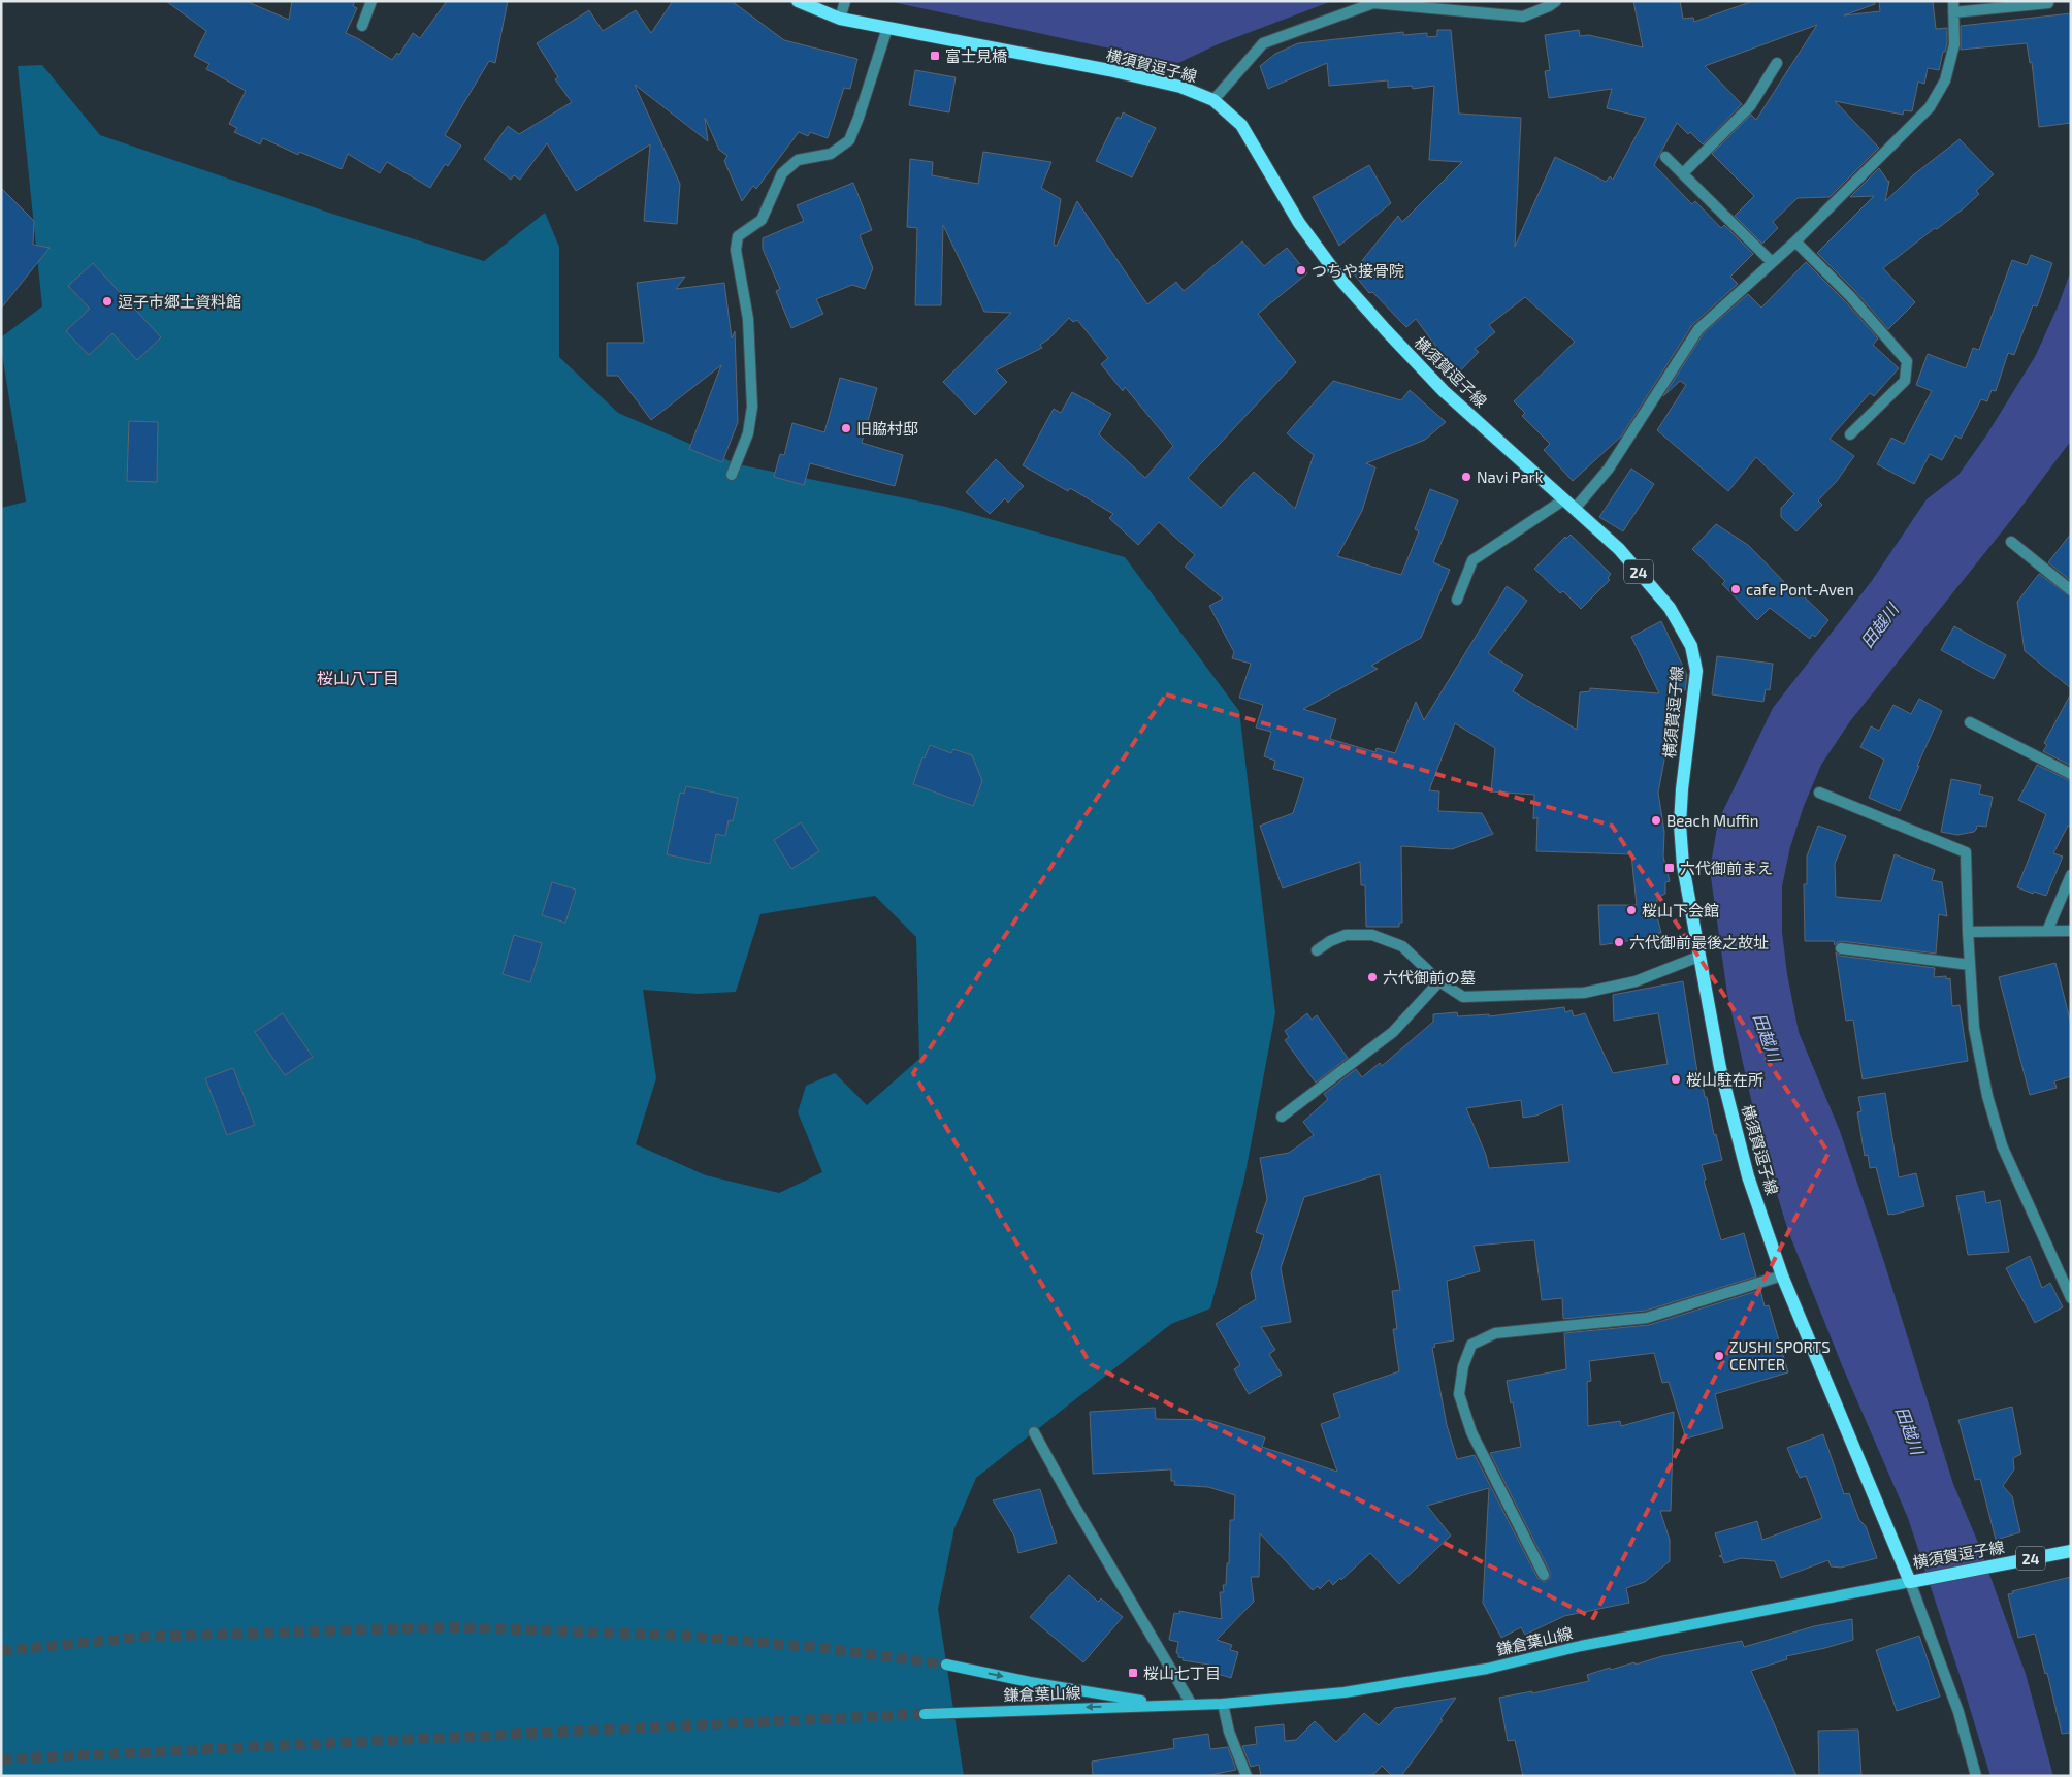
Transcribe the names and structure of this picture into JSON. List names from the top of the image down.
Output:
{
  "streets": {
    "main road": ["横須賀逗子線", "24", "鎌倉葉山線"]
  },
  "crossings": [
    ["横須賀逗子線", "鎌倉葉山線"]
  ],
  "districts": ["桜山八丁目"],
  "water": ["田越川"],
  "places": {
    "transit": ["富士見橋", "六代御前まえ", "桜山七丁目"],
    "other": [
      "つちや接骨院",
      "逗子市郷土資料館",
      "旧脇村邸",
      "Navi Park",
      "cafe Pont-Aven",
      "Beach Muffin",
      "桜山下会館",
      "六代御前最後之故址",
      "六代御前の墓",
      "桜山駐在所",
      "ZUSHI SPORTS CENTER"
    ]
  }
}
